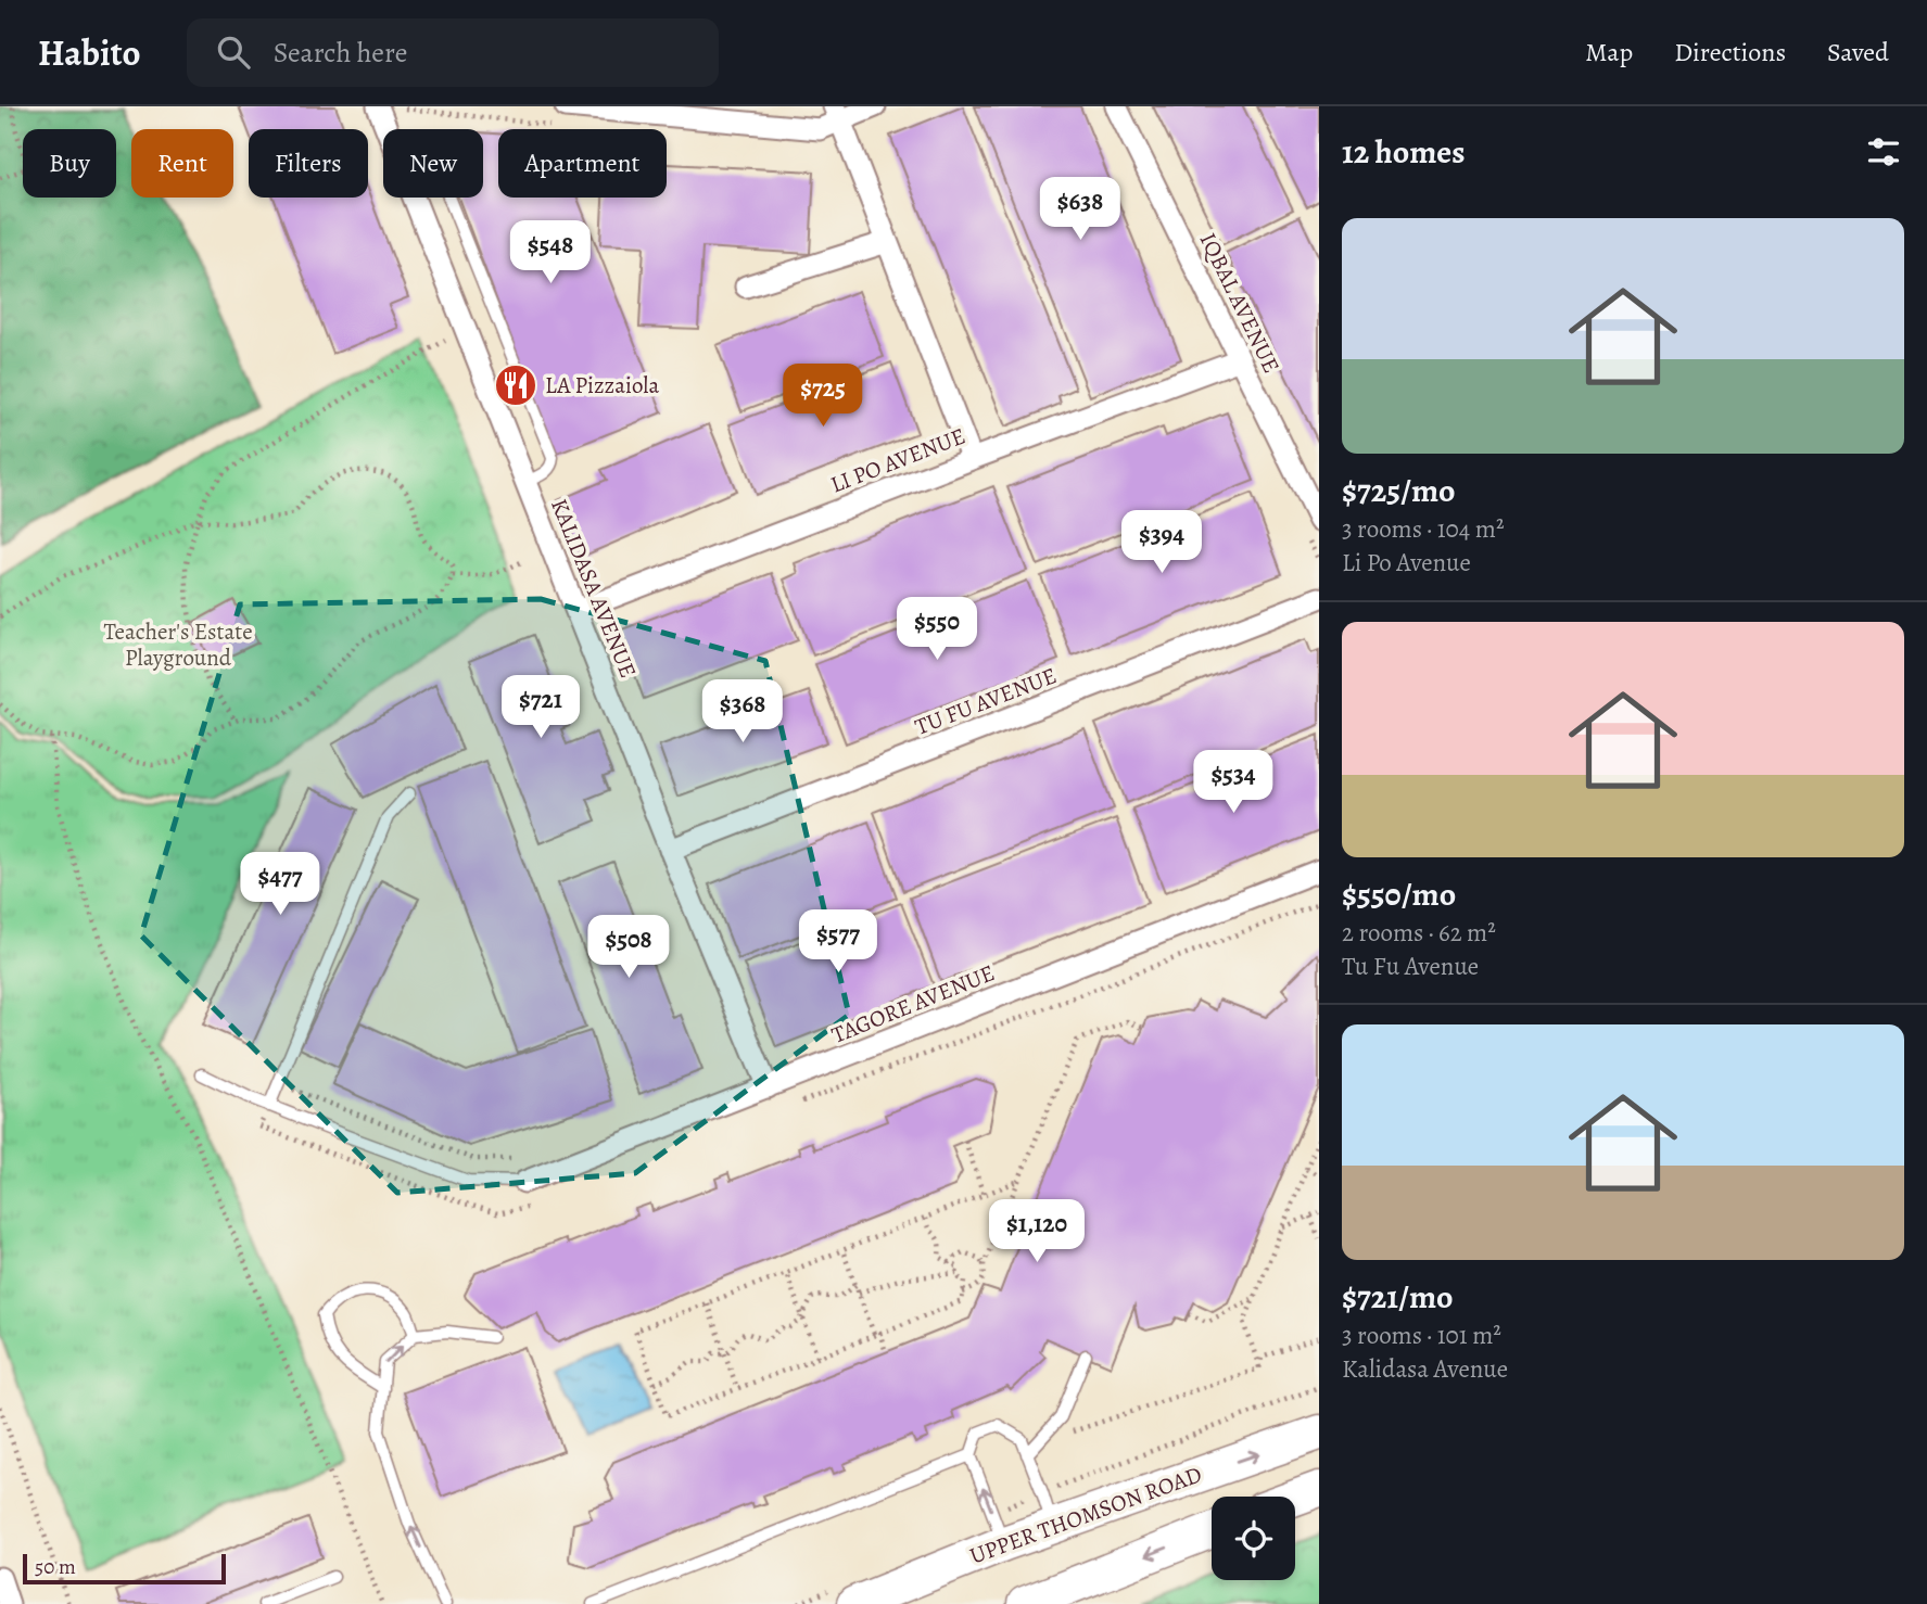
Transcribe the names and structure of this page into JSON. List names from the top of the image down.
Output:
{
  "streets": {
    "main road": ["UPPER THOMSON ROAD"],
    "street": [
      "IQBAL AVENUE",
      "LI PO AVENUE",
      "KALIDASA AVENUE",
      "TU FU AVENUE",
      "TAGORE AVENUE"
    ]
  },
  "crossings": [
    ["IQBAL AVENUE", "LI PO AVENUE"],
    ["LI PO AVENUE", "KALIDASA AVENUE"],
    ["KALIDASA AVENUE", "TU FU AVENUE"],
    ["KALIDASA AVENUE", "TAGORE AVENUE"]
  ],
  "parks": ["Teacher's Estate Playground"],
  "places": {
    "restaurant": ["LA Pizzaiola"]
  },
  "scale_bar": "50 m",
  "page": {
    "header": "Habito",
    "search": "Search here",
    "nav": ["Map", "Directions", "Saved"],
    "heading": "12 homes",
    "chip": [
      "Buy",
      "Rent",
      "Filters",
      "New",
      "Apartment"
    ],
    "price": [
      "$638",
      "$548",
      "$725",
      "$394",
      "$550",
      "$721",
      "$368",
      "$534",
      "$477",
      "$577",
      "$508",
      "$1,120"
    ],
    "list": [
      {
        "name": "$725/mo",
        "note": "3 rooms · 104 m² · Li Po Avenue"
      },
      {
        "name": "$550/mo",
        "note": "2 rooms · 62 m² · Tu Fu Avenue"
      },
      {
        "name": "$721/mo",
        "note": "3 rooms · 101 m² · Kalidasa Avenue"
      }
    ],
    "scale": "50 m"
  }
}
